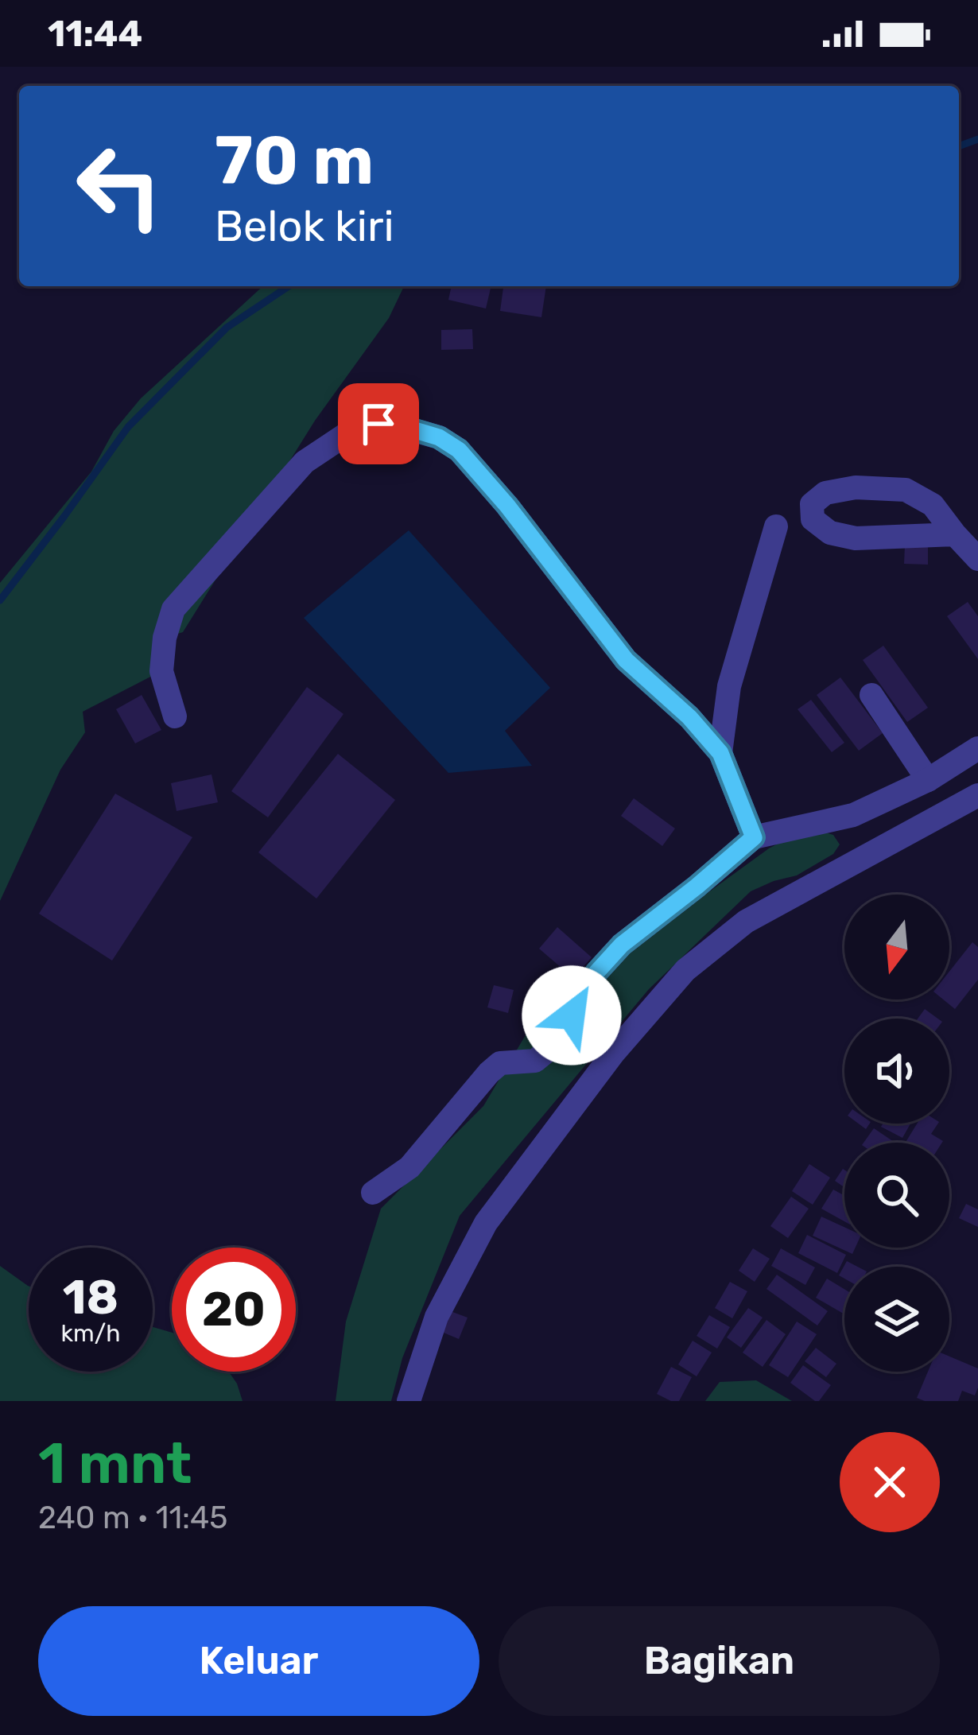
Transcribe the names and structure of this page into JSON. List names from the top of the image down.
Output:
{
  "north": "bottom",
  "page": {
    "status": "11:44",
    "turn": ["70 m", "Belok kiri"],
    "speed": "18 km/h",
    "limit": "20",
    "heading": ["1 mnt", "240 m · 11:45"],
    "buttons": ["Keluar", "Bagikan"]
  }
}
